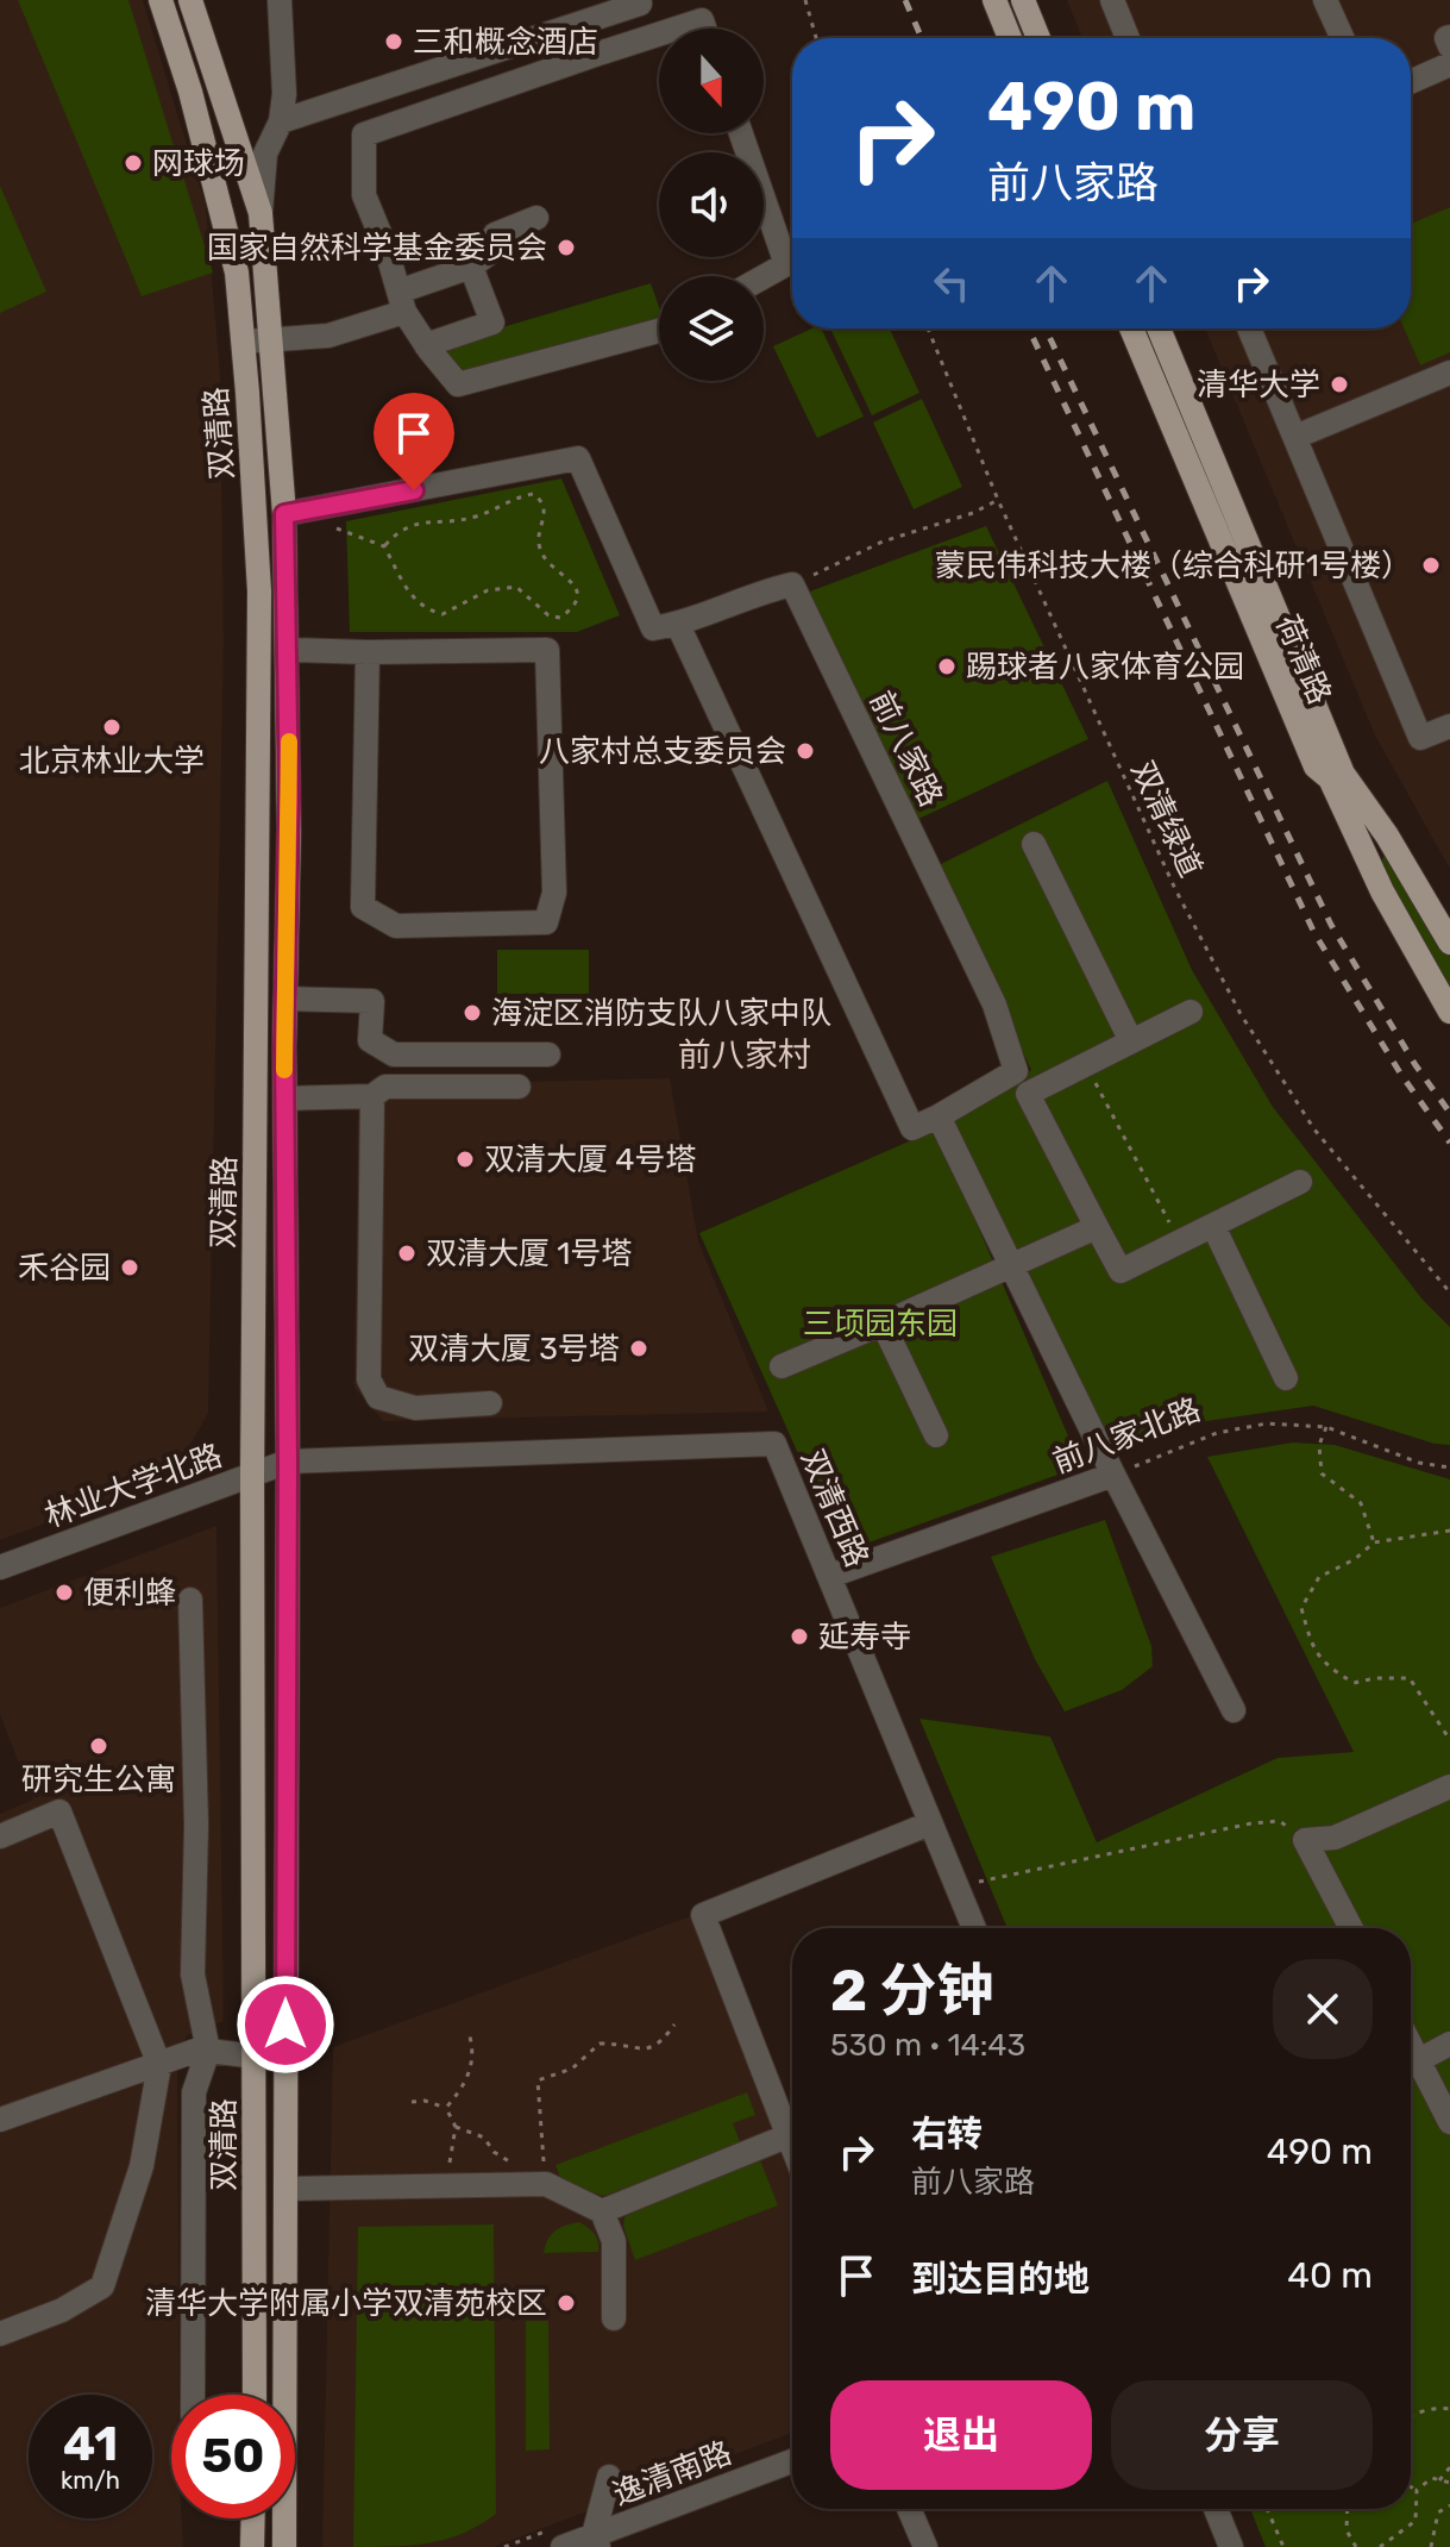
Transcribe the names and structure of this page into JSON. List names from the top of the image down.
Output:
{
  "streets": {
    "main road": ["双清路", "荷清路"],
    "street": [
      "前八家路",
      "前八家北路",
      "林业大学北路",
      "双清西路",
      "逸清南路"
    ],
    "path": ["双清绿道"]
  },
  "crossings": [
    ["双清路", "林业大学北路"],
    ["双清路", "双清西路"],
    ["前八家北路", "双清西路"],
    ["林业大学北路", "双清西路"]
  ],
  "districts": ["前八家村"],
  "parks": ["三顷园东园"],
  "places": [
    "三和概念酒店",
    "网球场",
    "国家自然科学基金委员会",
    "清华大学",
    "蒙民伟科技大楼（综合科研1号楼）",
    "踢球者八家体育公园",
    "北京林业大学",
    "八家村总支委员会",
    "海淀区消防支队八家中队",
    "双清大厦 4号塔",
    "双清大厦 1号塔",
    "禾谷园",
    "双清大厦 3号塔",
    "便利蜂",
    "延寿寺",
    "研究生公寓",
    "清华大学附属小学双清苑校区"
  ],
  "north": "bottom",
  "page": {
    "turn": ["490 m", "前八家路"],
    "heading": ["2 分钟", "530 m · 14:43"],
    "list": [
      {
        "name": "右转",
        "note": "前八家路",
        "value": "490 m"
      },
      {
        "name": "到达目的地",
        "value": "40 m"
      }
    ],
    "buttons": ["退出", "分享"],
    "speed": "41 km/h",
    "limit": "50"
  }
}
